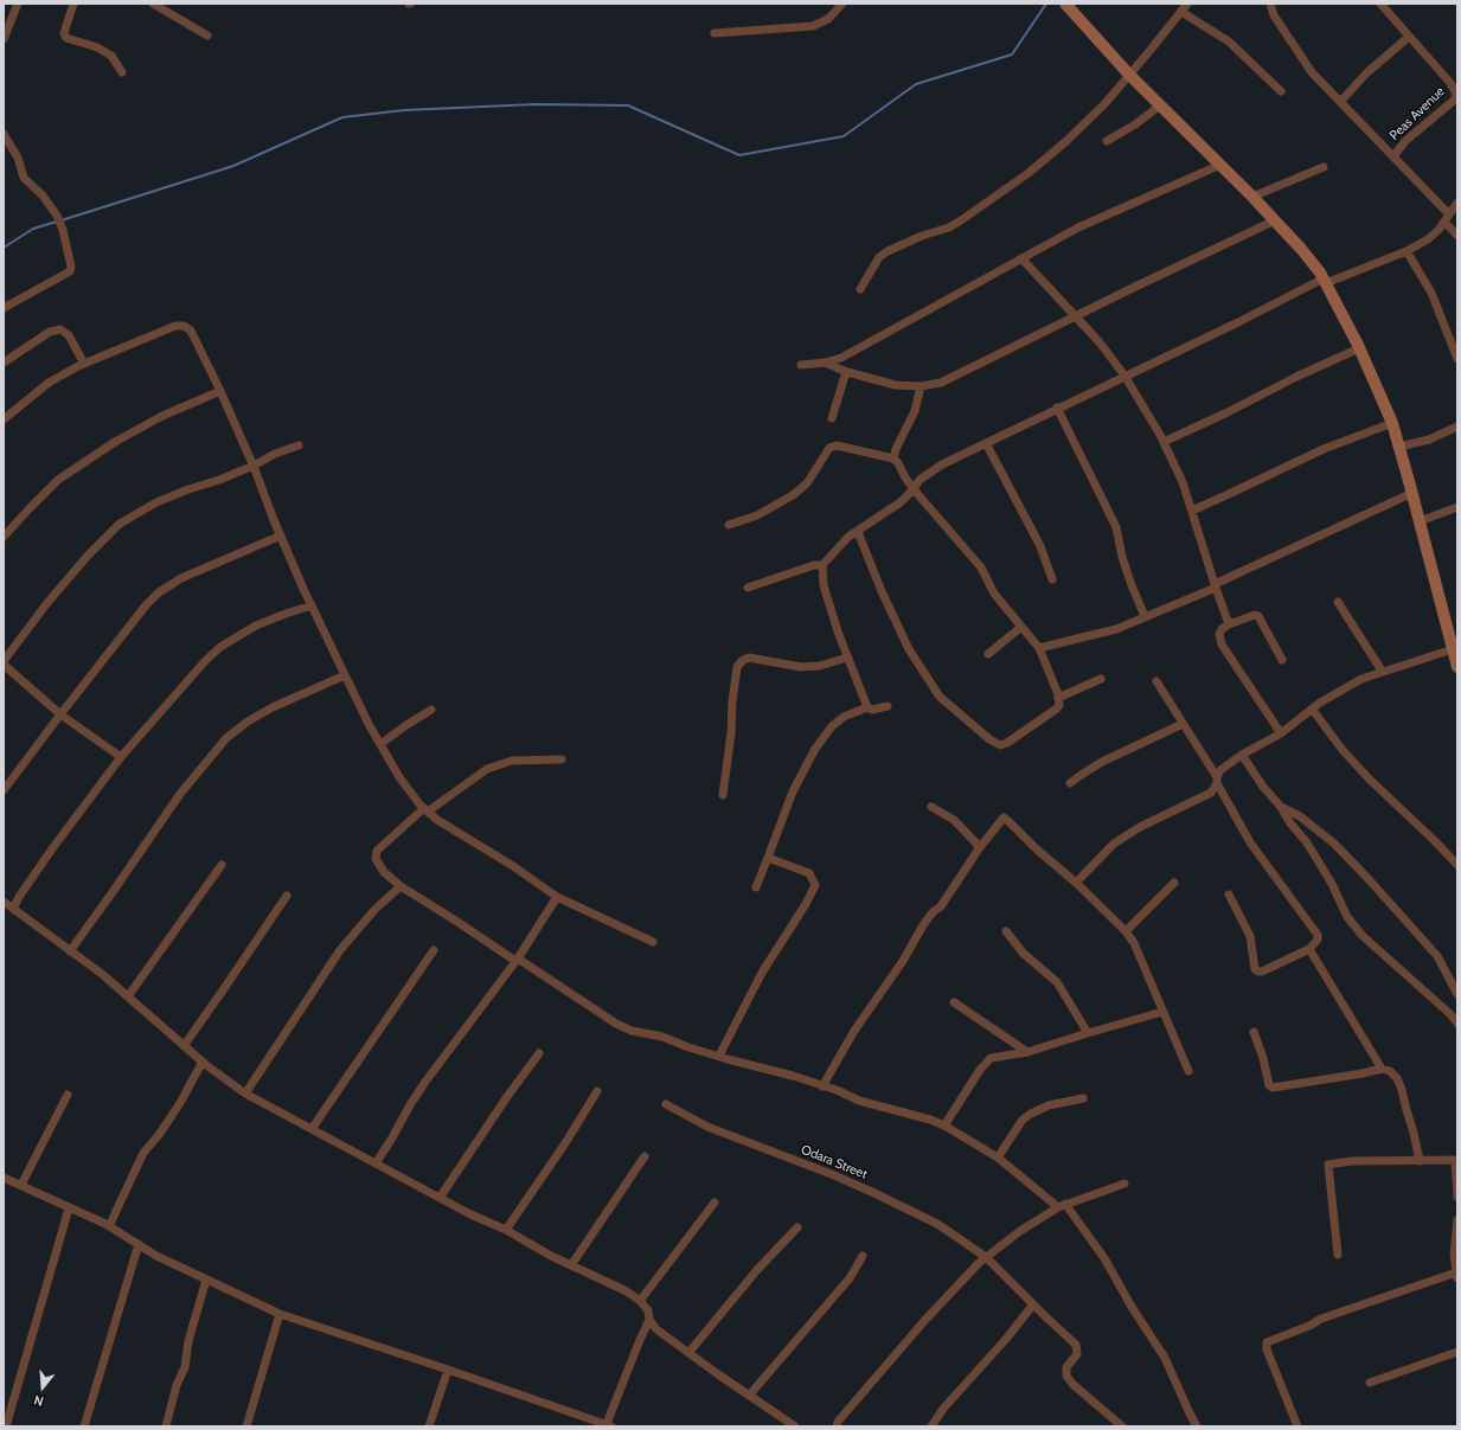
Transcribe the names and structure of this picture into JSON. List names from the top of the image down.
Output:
{
  "streets": {
    "street": ["Peas Avenue", "Odara Street"]
  },
  "north": "bottom"
}
